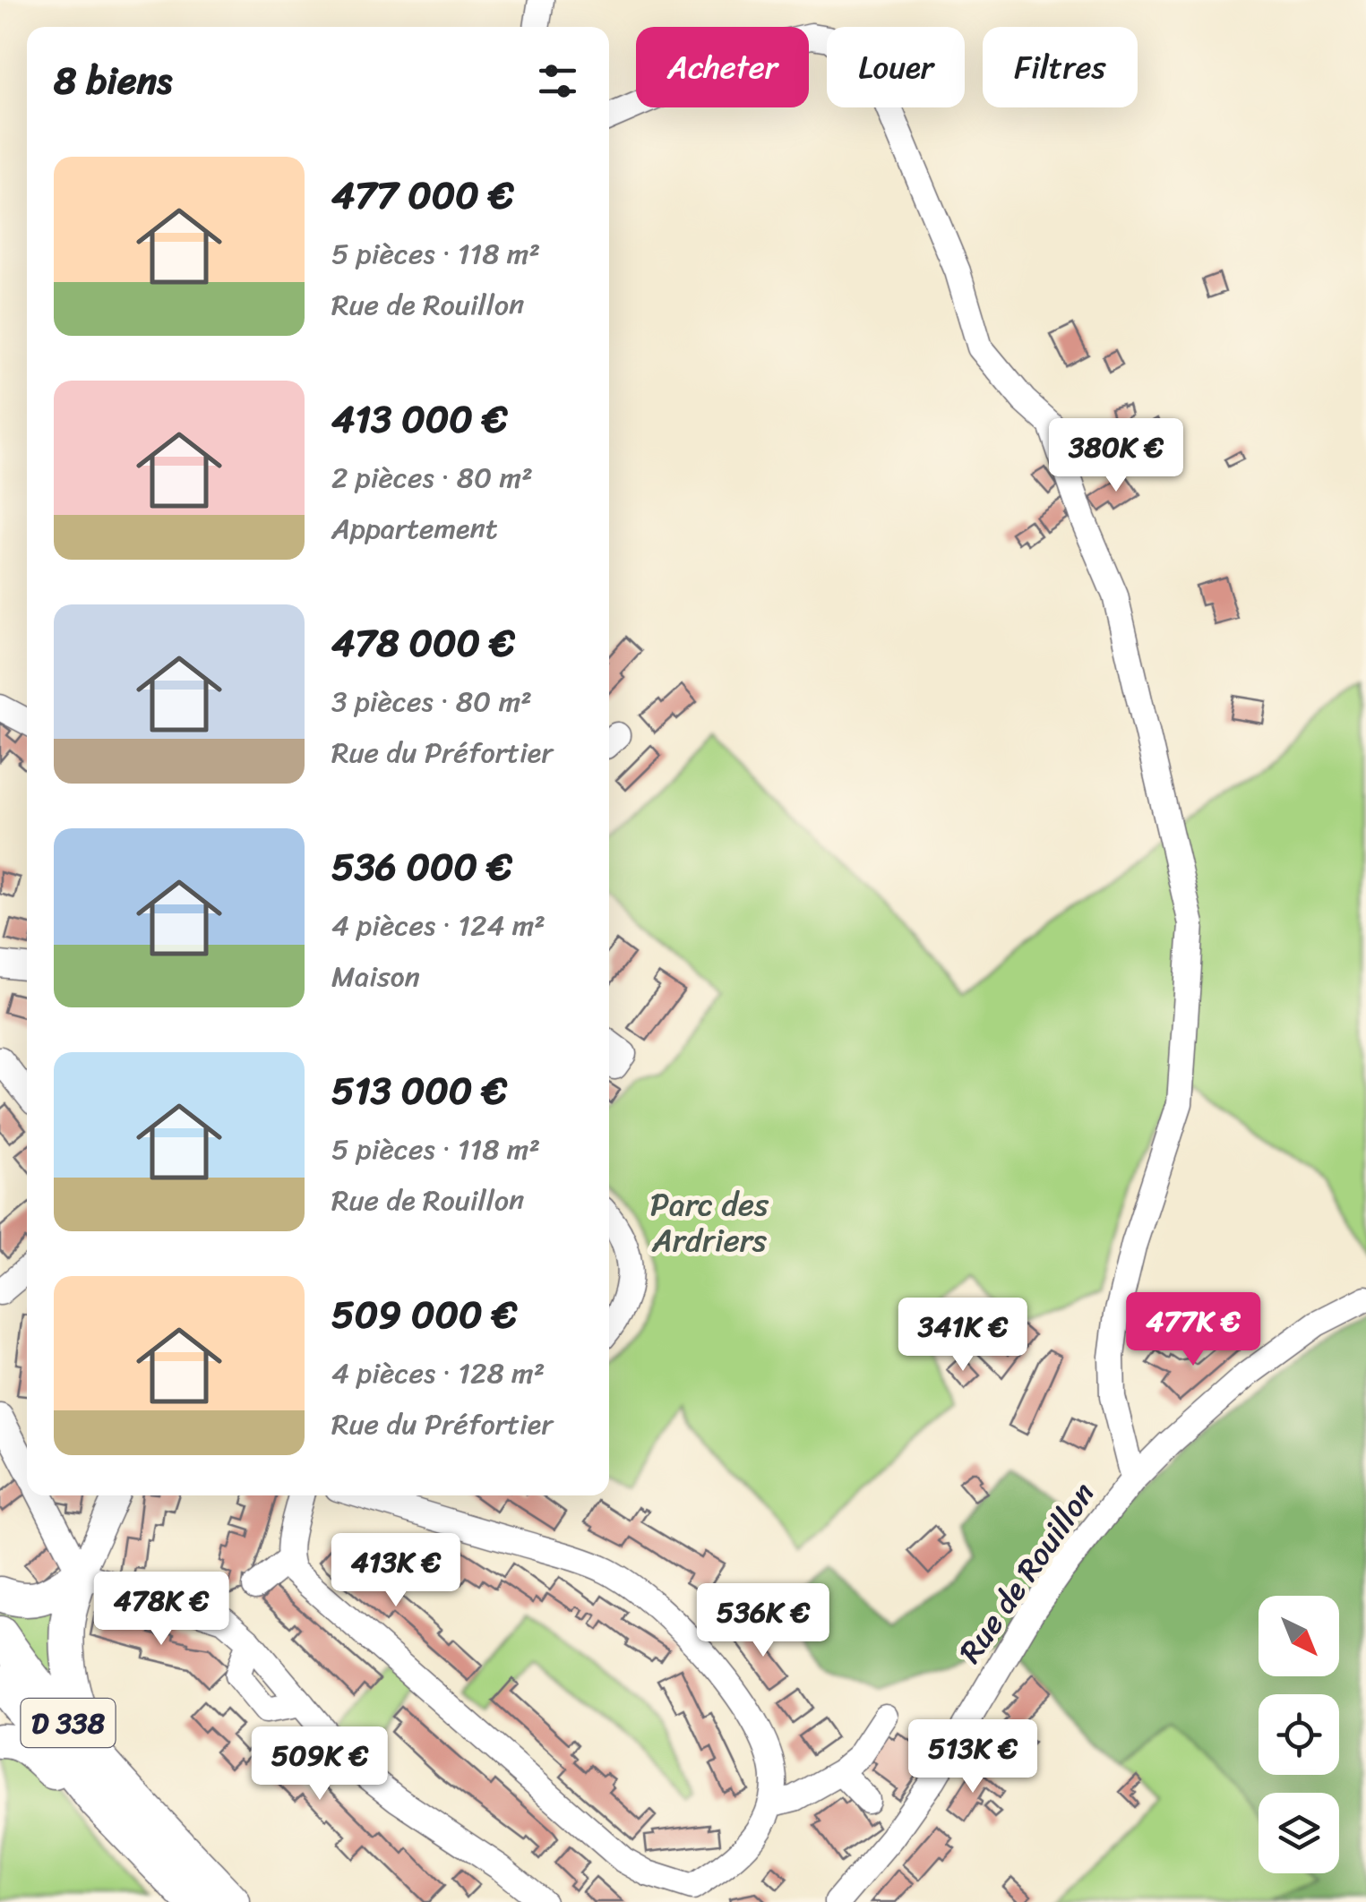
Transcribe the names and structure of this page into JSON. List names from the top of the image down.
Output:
{
  "streets": {
    "highway": ["D 338"],
    "street": ["Rue de Rouillon"]
  },
  "parks": ["Parc des Ardriers"],
  "north": "bottom right",
  "page": {
    "chip": ["Acheter", "Louer", "Filtres"],
    "heading": "8 biens",
    "list": [
      {
        "name": "477 000 €",
        "note": "5 pièces · 118 m² · Rue de Rouillon"
      },
      {
        "name": "413 000 €",
        "note": "2 pièces · 80 m² · Appartement"
      },
      {
        "name": "478 000 €",
        "note": "3 pièces · 80 m² · Rue du Préfortier"
      },
      {
        "name": "536 000 €",
        "note": "4 pièces · 124 m² · Maison"
      },
      {
        "name": "513 000 €",
        "note": "5 pièces · 118 m² · Rue de Rouillon"
      },
      {
        "name": "509 000 €",
        "note": "4 pièces · 128 m² · Rue du Préfortier"
      }
    ],
    "price": [
      "380K €",
      "477K €",
      "341K €",
      "413K €",
      "478K €",
      "536K €",
      "513K €",
      "509K €"
    ]
  }
}
